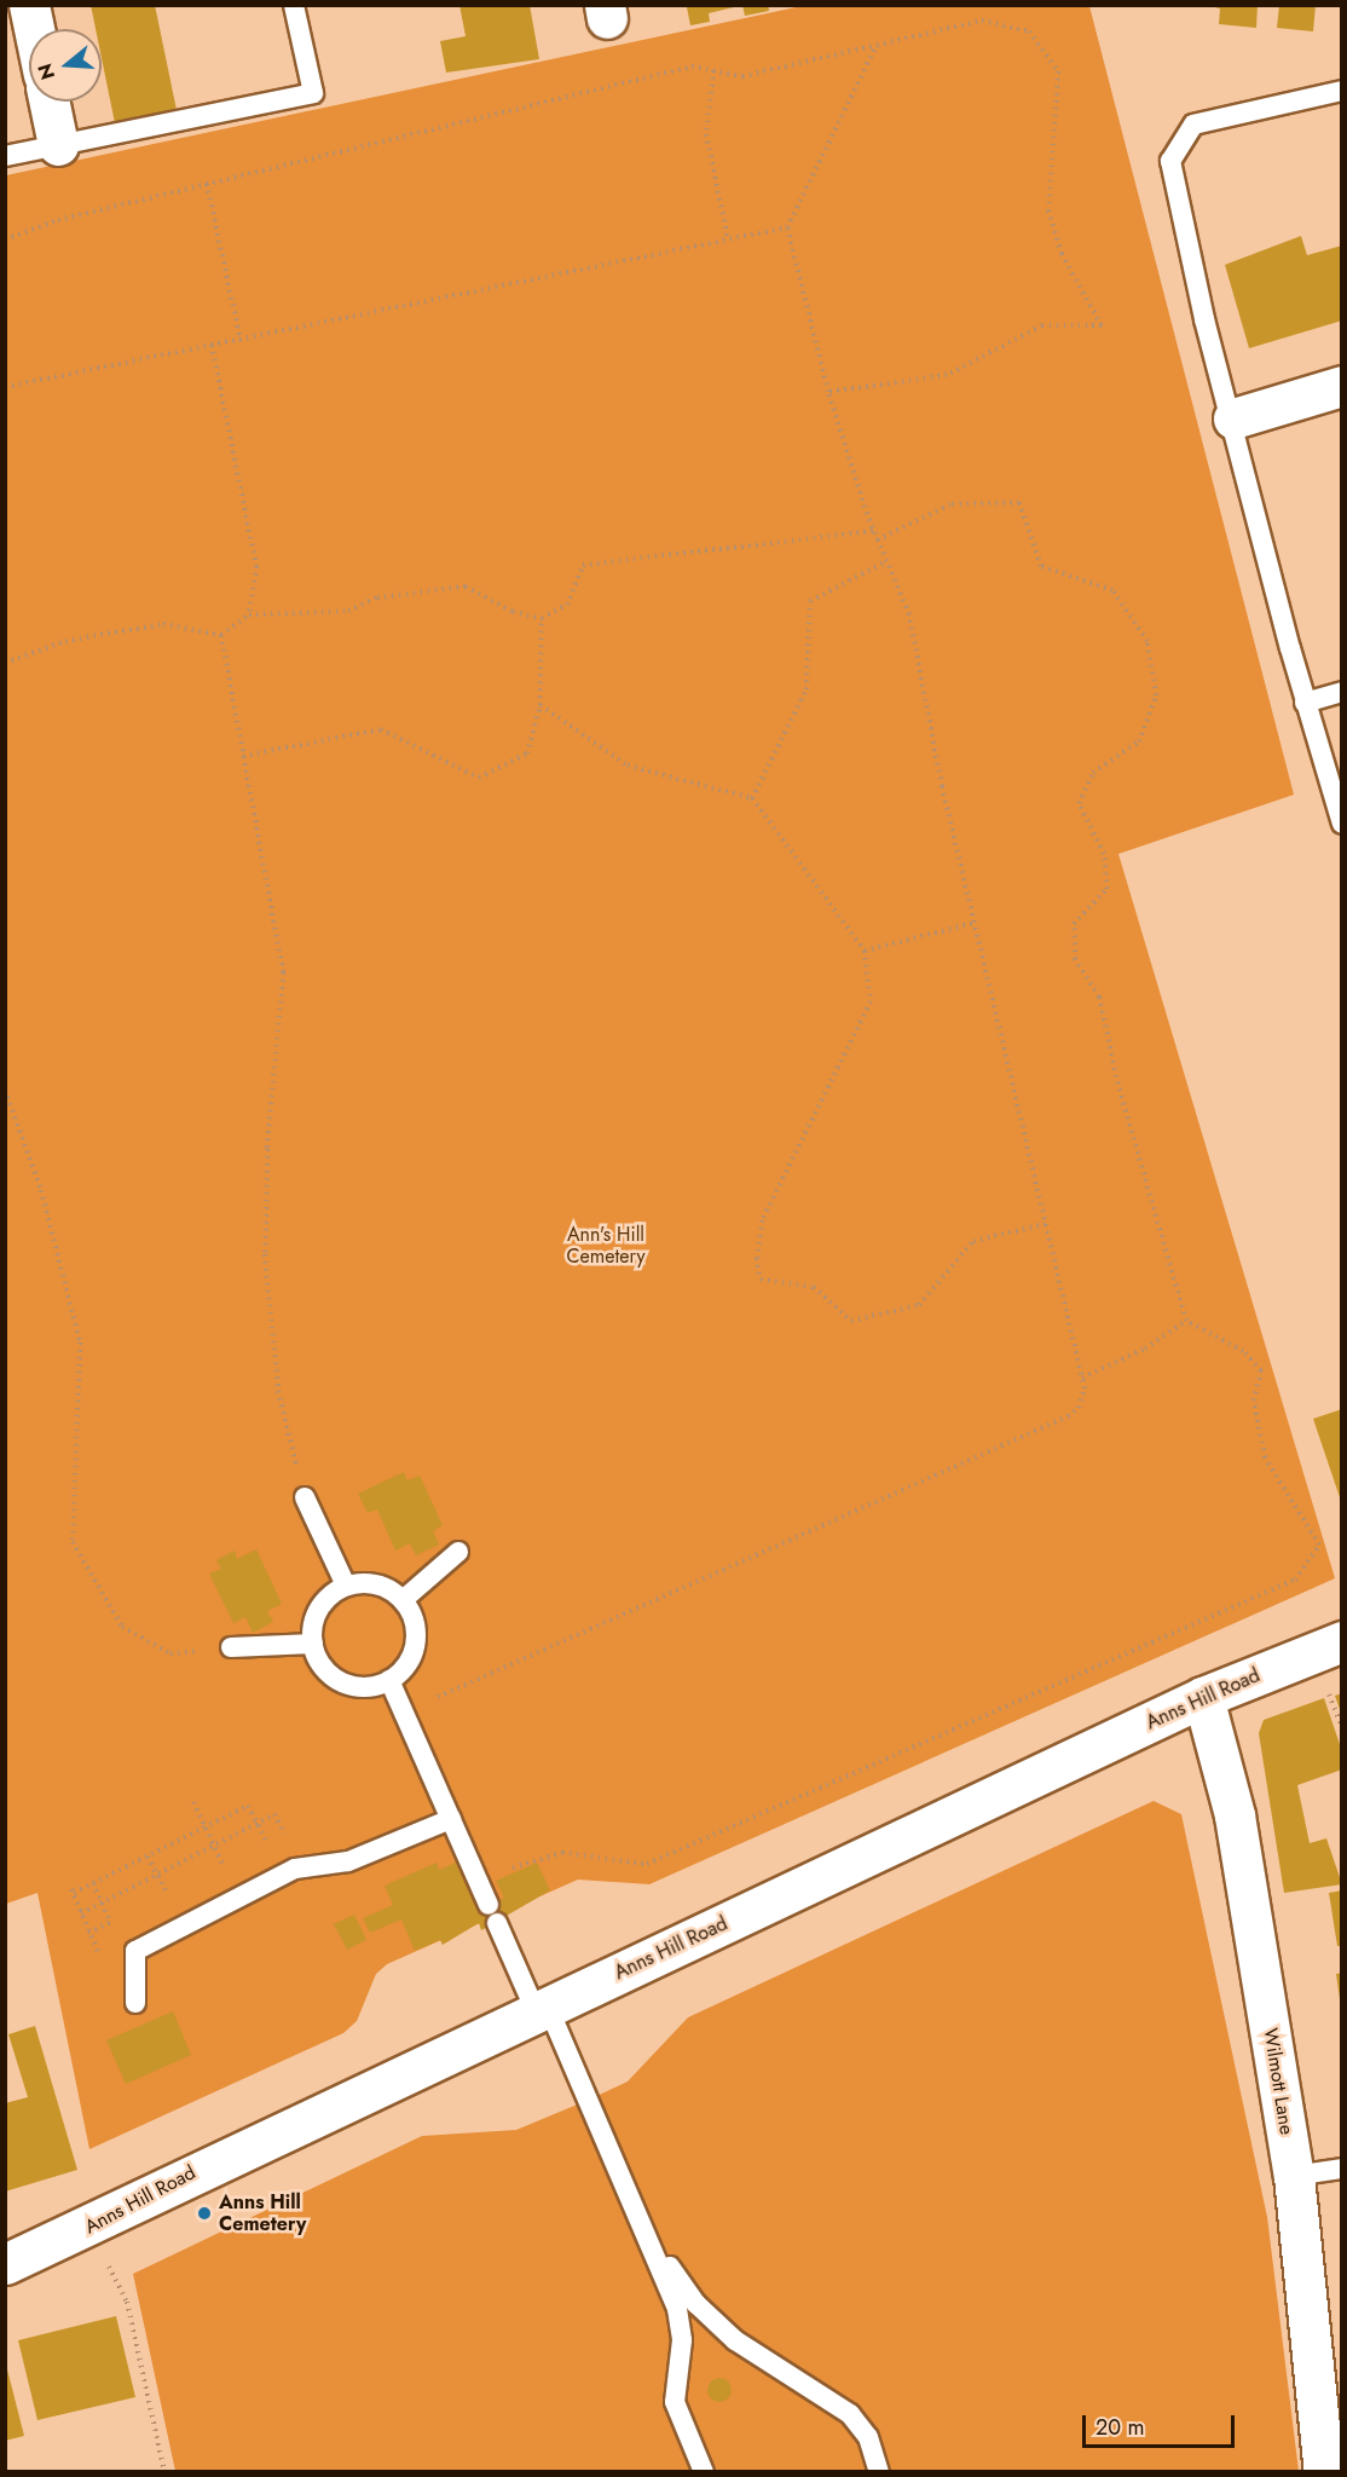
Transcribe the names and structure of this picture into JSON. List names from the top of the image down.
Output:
{
  "streets": {
    "street": ["Anns Hill Road", "Wilmott Lane"]
  },
  "crossings": [
    ["Anns Hill Road", "Wilmott Lane"]
  ],
  "parks": ["Ann's Hill Cemetery"],
  "places": ["Anns Hill Cemetery"],
  "scale_bar": "20 m",
  "north": "left"
}
